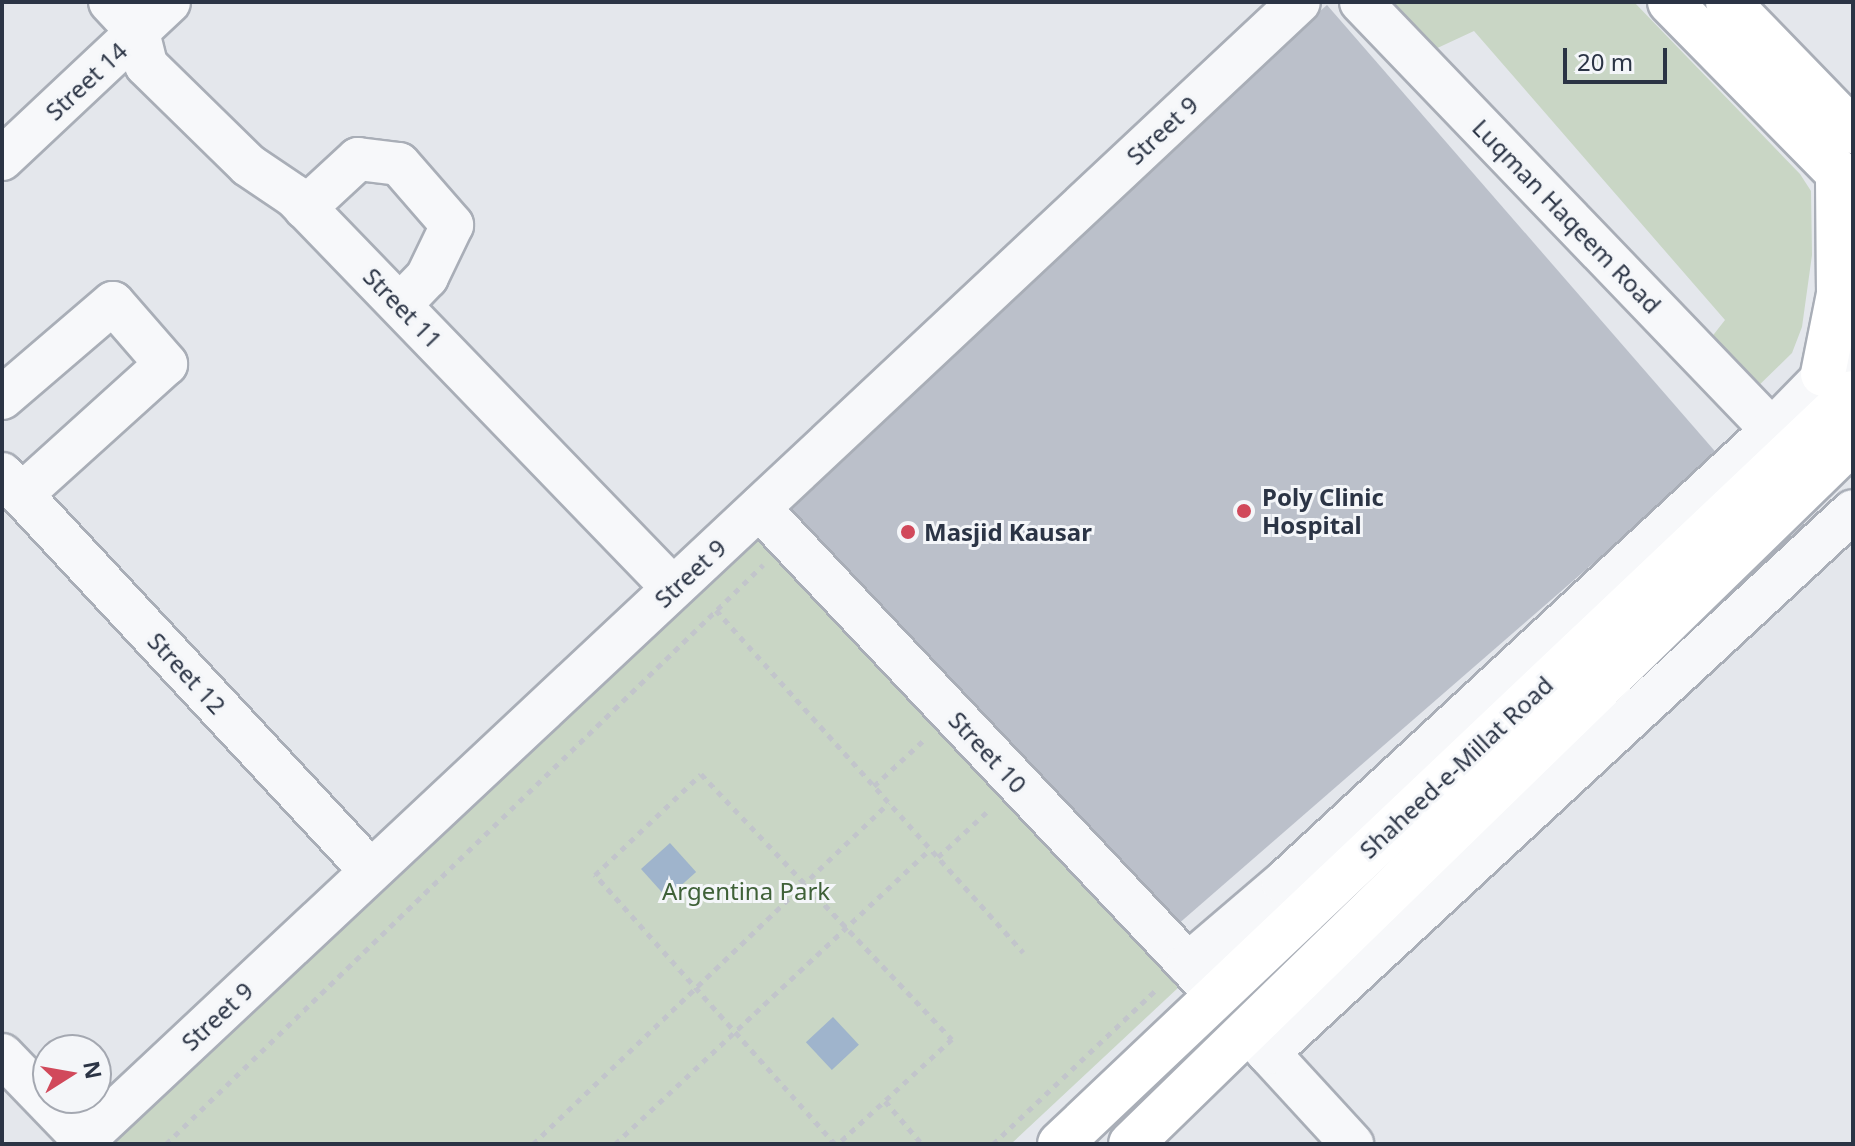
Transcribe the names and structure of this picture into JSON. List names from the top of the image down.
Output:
{
  "streets": {
    "main road": ["Shaheed-e-Millat Road"],
    "street": [
      "Street 14",
      "Street 9",
      "Luqman Haqeem Road",
      "Street 11",
      "Street 12",
      "Street 10"
    ]
  },
  "crossings": [
    ["Street 14", "Street 11"],
    ["Street 9", "Street 11"],
    ["Street 9", "Street 12"],
    ["Street 9", "Street 10"],
    ["Luqman Haqeem Road", "Shaheed-e-Millat Road"],
    ["Street 10", "Shaheed-e-Millat Road"]
  ],
  "parks": ["Argentina Park"],
  "places": ["Poly Clinic Hospital", "Masjid Kausar"],
  "scale_bar": "20 m",
  "north": "right"
}
